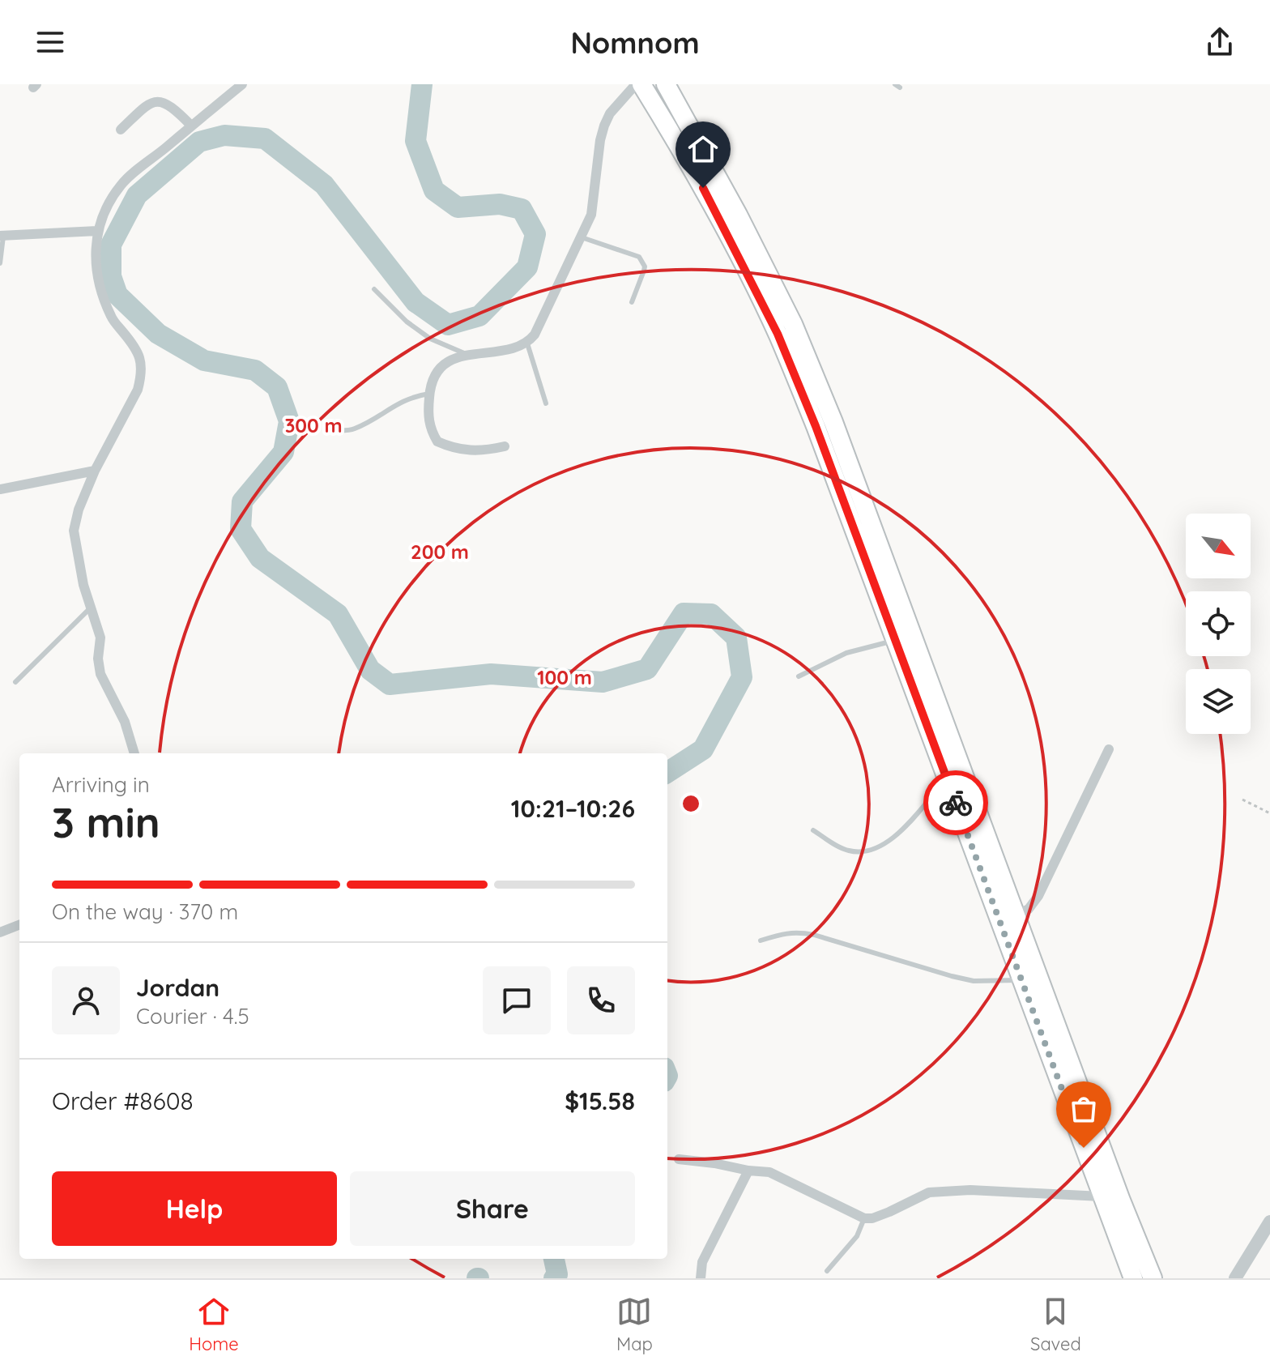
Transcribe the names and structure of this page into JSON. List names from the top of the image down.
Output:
{
  "north": "bottom right",
  "page": {
    "header": "Nomnom",
    "heading": ["3 min", "Arriving in", "10:21–10:26"],
    "panel": [
      "Jordan",
      "Courier · 4.5",
      "Order #8608",
      "$15.58"
    ],
    "bar": "On the way · 370 m",
    "buttons": ["Help", "Share"],
    "tabs": ["Home", "Map", "Saved"]
  },
  "rings": ["300 m", "200 m", "100 m"]
}
